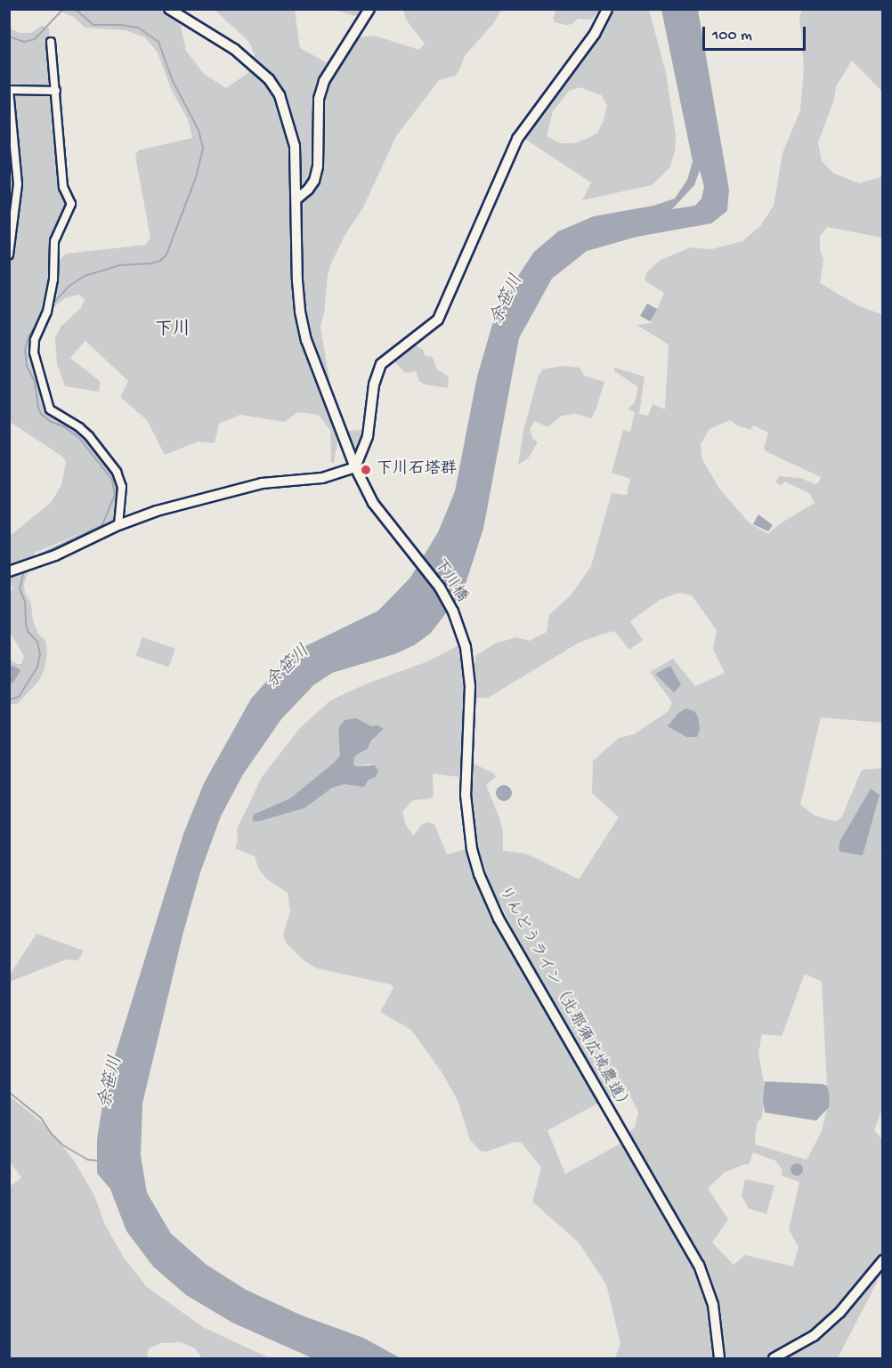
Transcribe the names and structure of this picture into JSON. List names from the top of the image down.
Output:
{
  "streets": {
    "street": ["下川橋", "りんどうライン（北那須広域農道）"]
  },
  "crossings": [
    ["下川橋", "りんどうライン（北那須広域農道）"]
  ],
  "districts": ["下川"],
  "water": ["余笹川"],
  "places": ["下川石塔群"],
  "scale_bar": "100 m"
}
